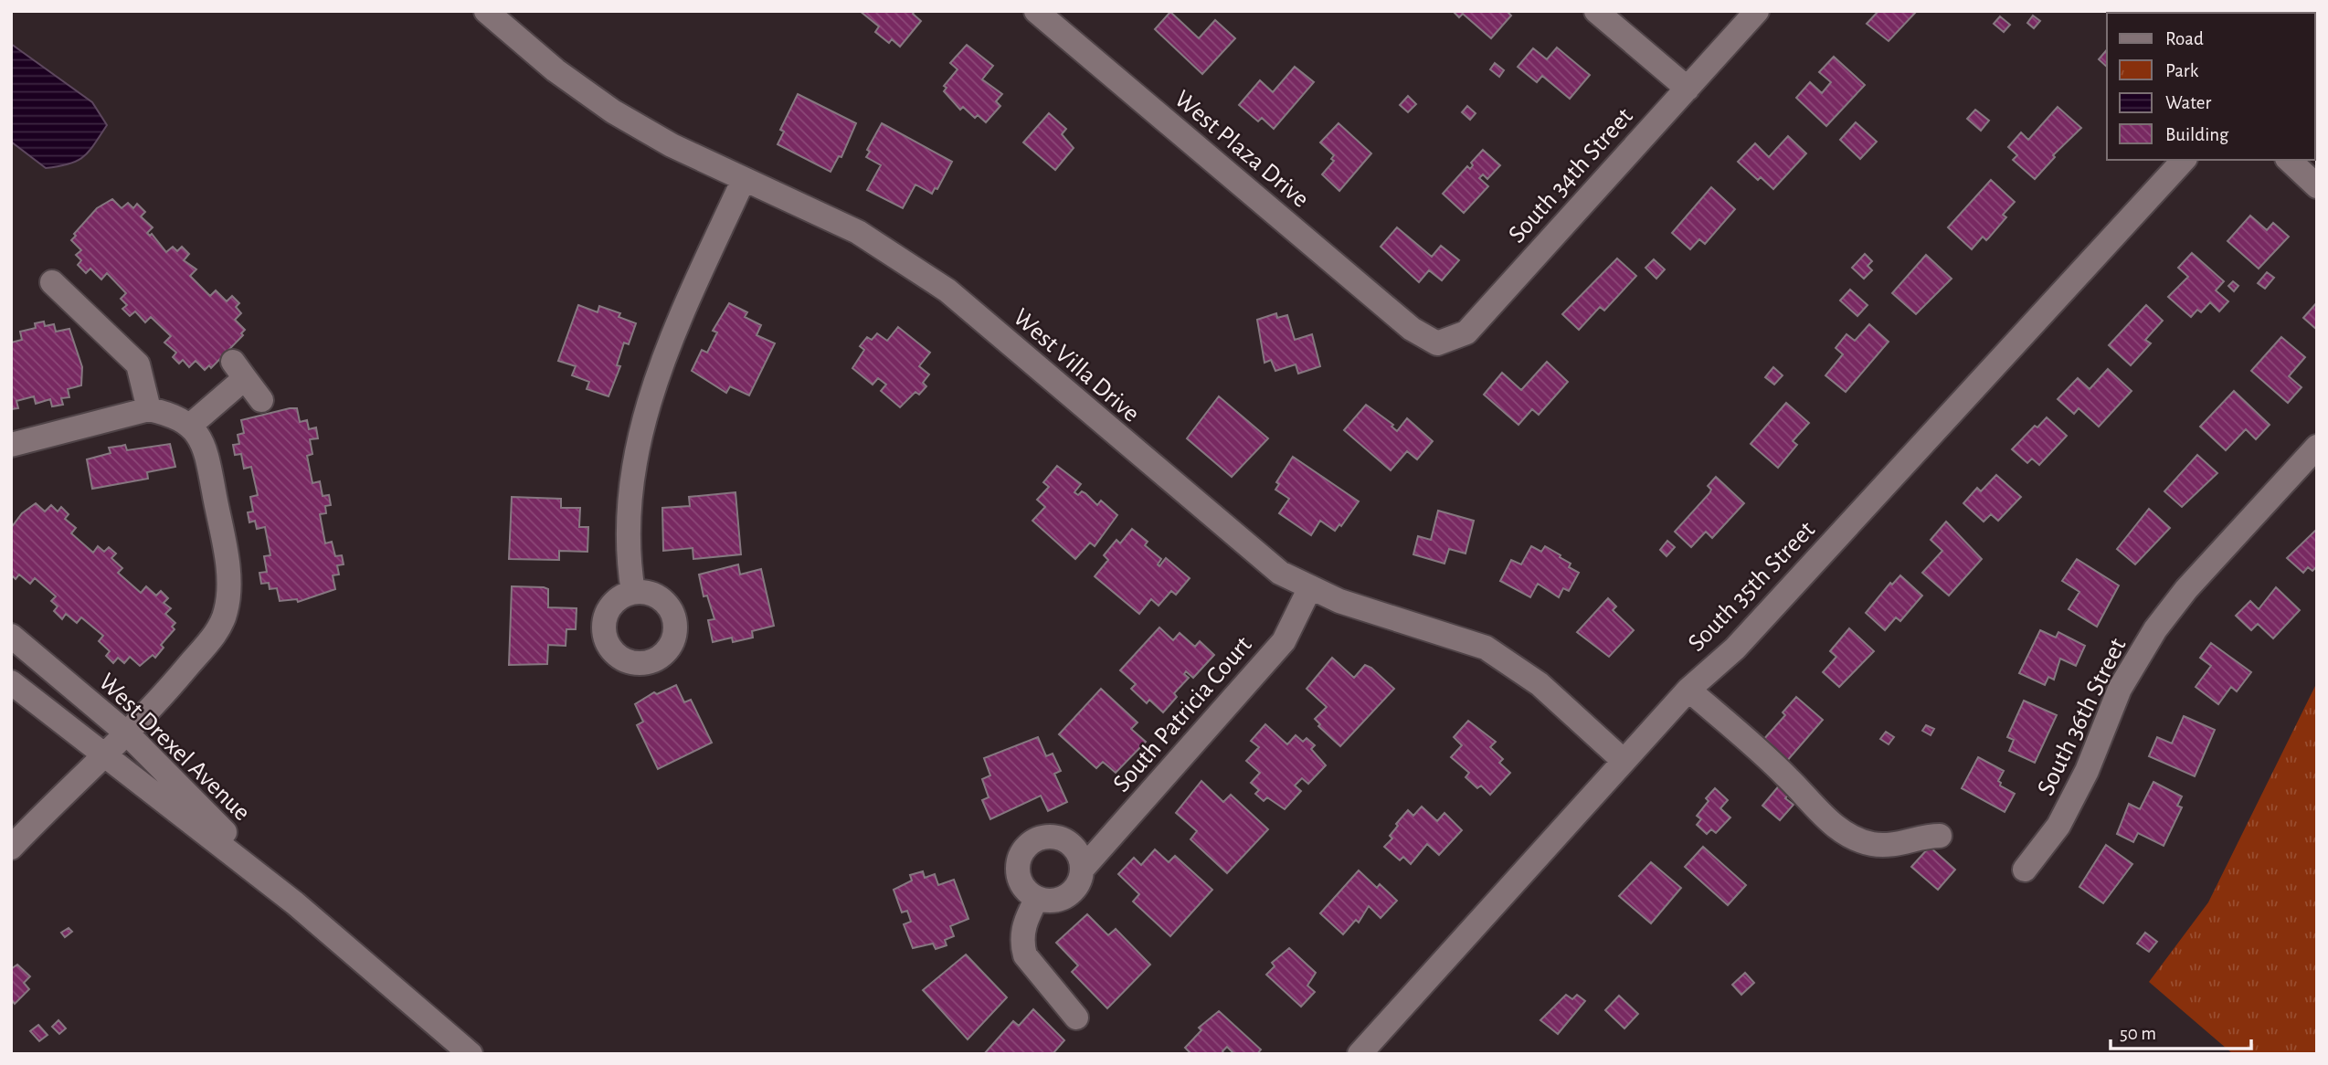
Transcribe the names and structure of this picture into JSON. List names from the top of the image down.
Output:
{
  "streets": {
    "street": [
      "West Plaza Drive",
      "South 34th Street",
      "West Villa Drive",
      "South 35th Street",
      "South Patricia Court",
      "South 36th Street",
      "West Drexel Avenue"
    ]
  },
  "crossings": [
    ["West Plaza Drive", "South 34th Street"],
    ["West Villa Drive", "South 35th Street"],
    ["West Villa Drive", "South Patricia Court"]
  ],
  "legend": [
    "Road",
    "Park",
    "Water",
    "Building"
  ],
  "scale_bar": "50 m"
}
